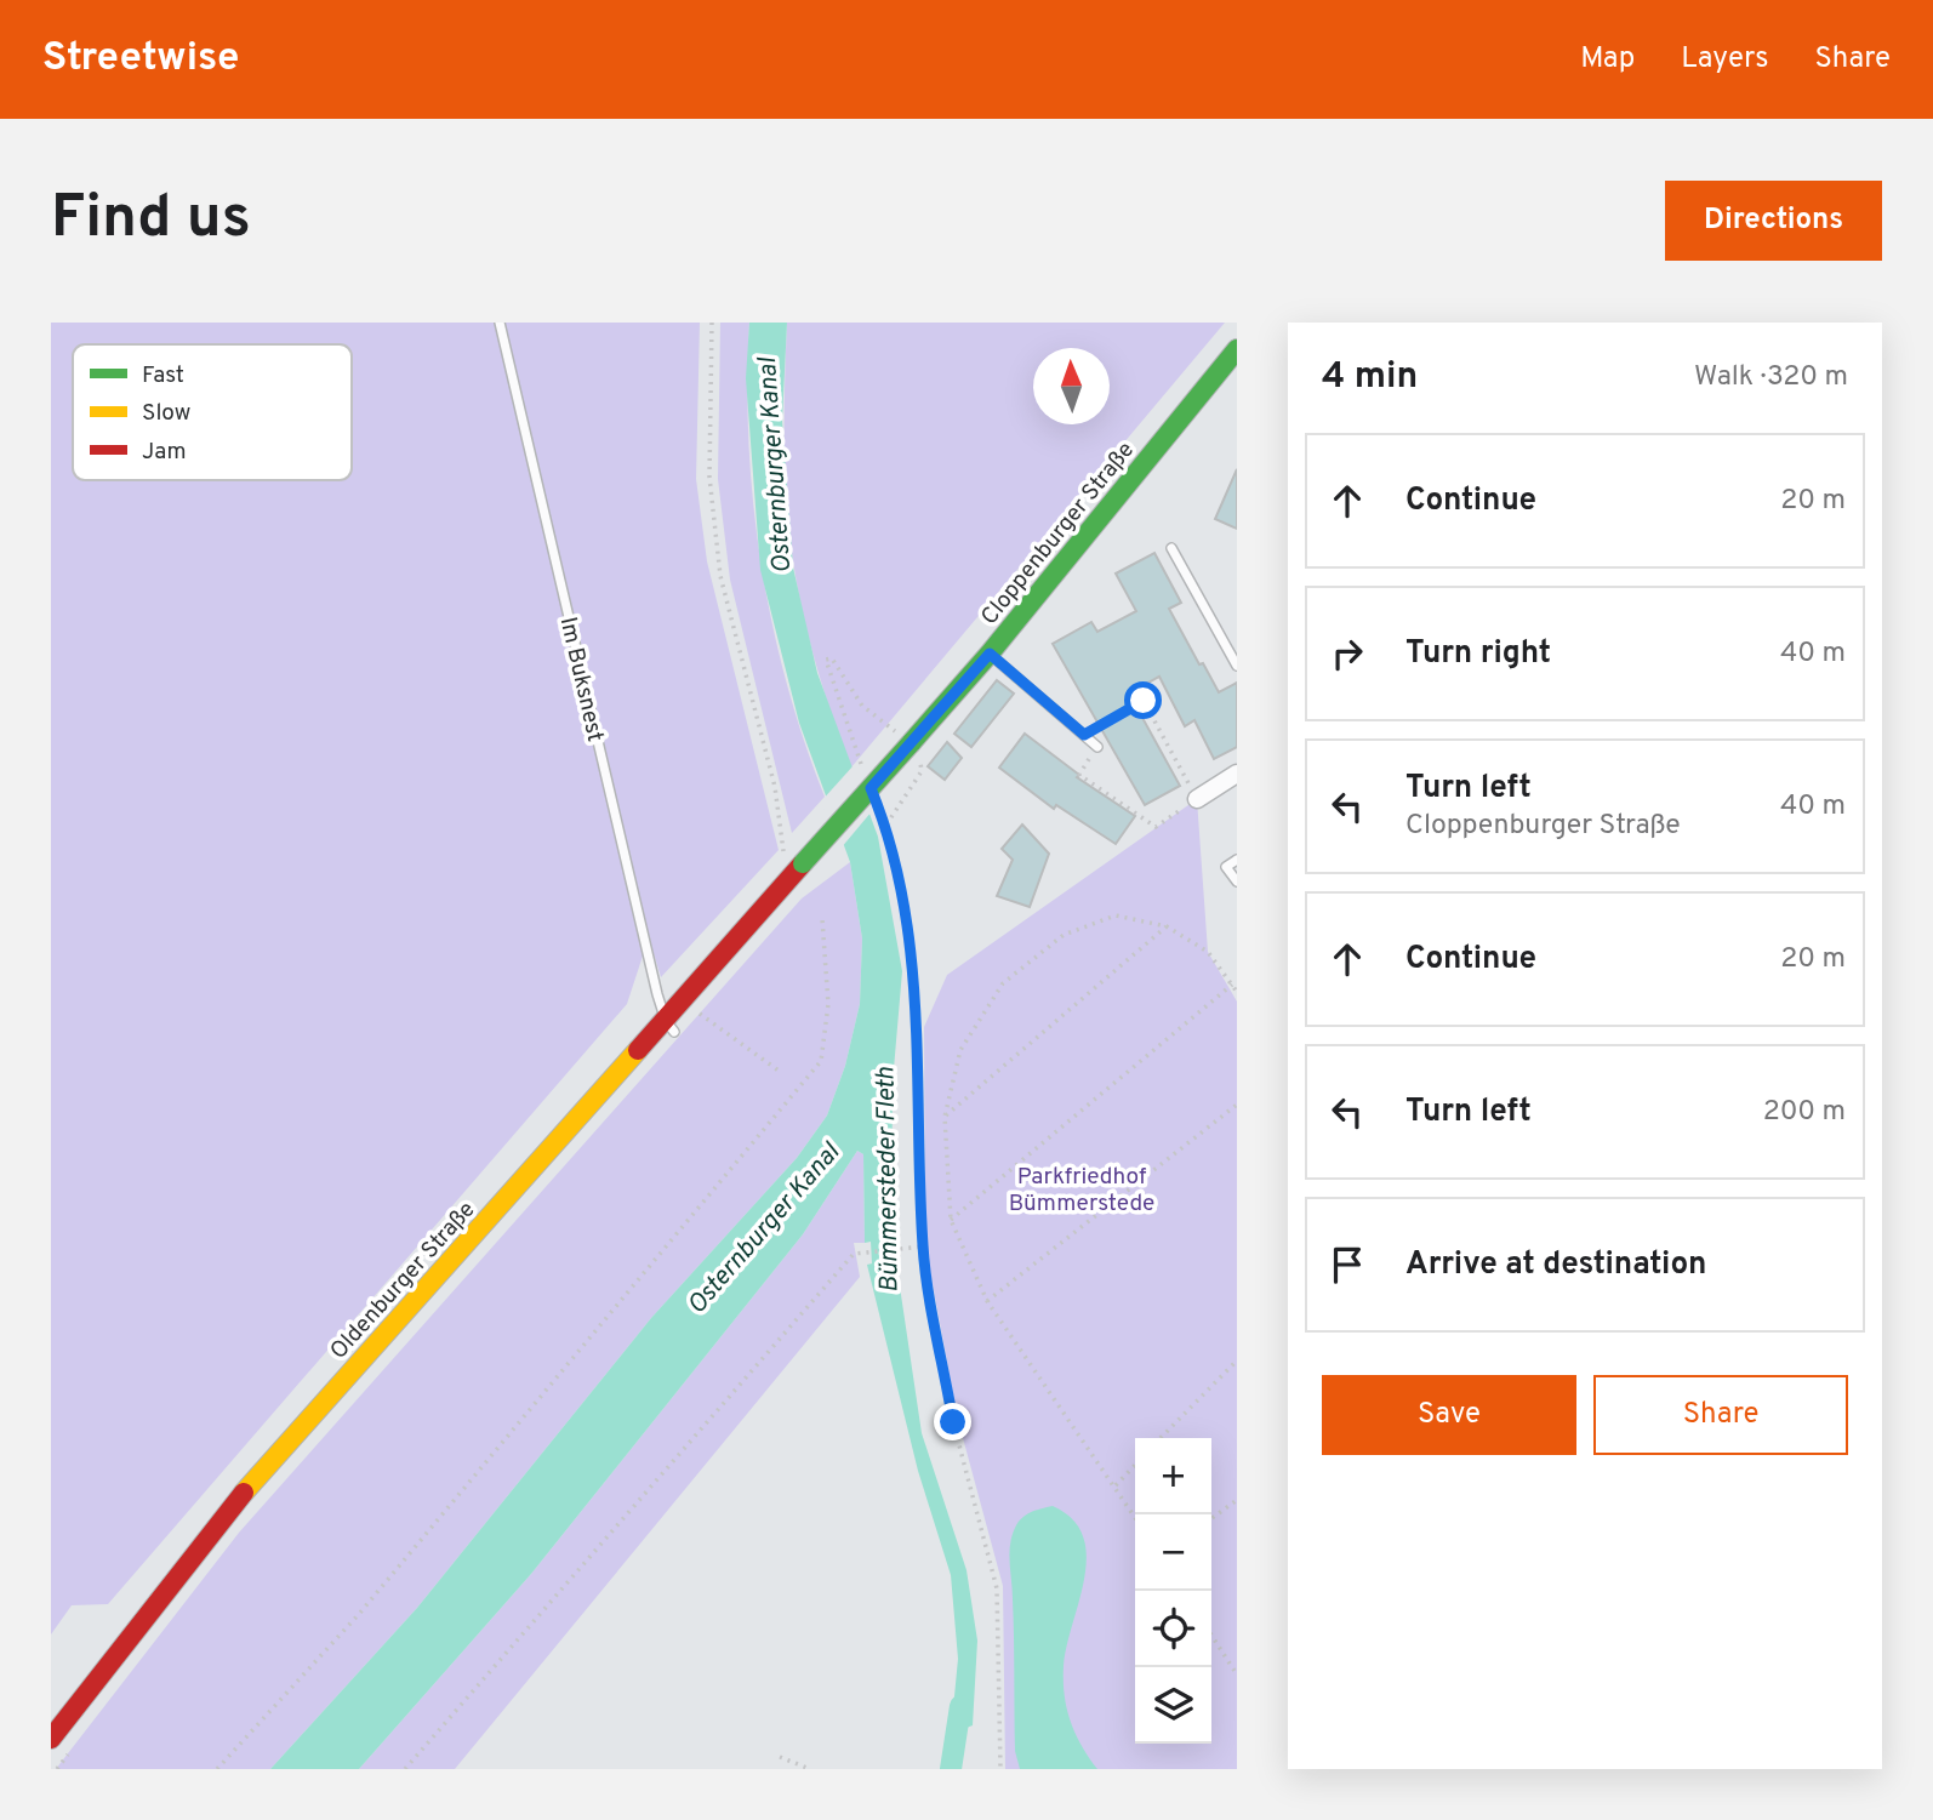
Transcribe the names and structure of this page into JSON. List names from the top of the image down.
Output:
{
  "streets": {
    "main road": ["Cloppenburger Straße", "Oldenburger Straße"],
    "lane": ["Im Buksnest"]
  },
  "crossings": [
    ["Cloppenburger Straße", "Oldenburger Straße"],
    ["Im Buksnest", "Oldenburger Straße"]
  ],
  "water": ["Osternburger Kanal", "Bümmersteder Fleth"],
  "parks": ["Parkfriedhof Bümmerstede"],
  "legend": ["Fast", "Slow", "Jam"],
  "north": "top",
  "page": {
    "header": "Streetwise",
    "nav": ["Map", "Layers", "Share"],
    "buttons": [
      "Directions",
      ["Save", "Share"]
    ],
    "title": "Find us",
    "heading": ["4 min", "Walk · 320 m"],
    "list": [
      ["Continue", "20 m"],
      ["Turn right", "40 m"],
      ["Turn left", "Cloppenburger Straße", "40 m"],
      ["Continue", "20 m"],
      ["Turn left", "200 m"],
      "Arrive at destination"
    ],
    "map_buttons": ["+", "−"]
  }
}
